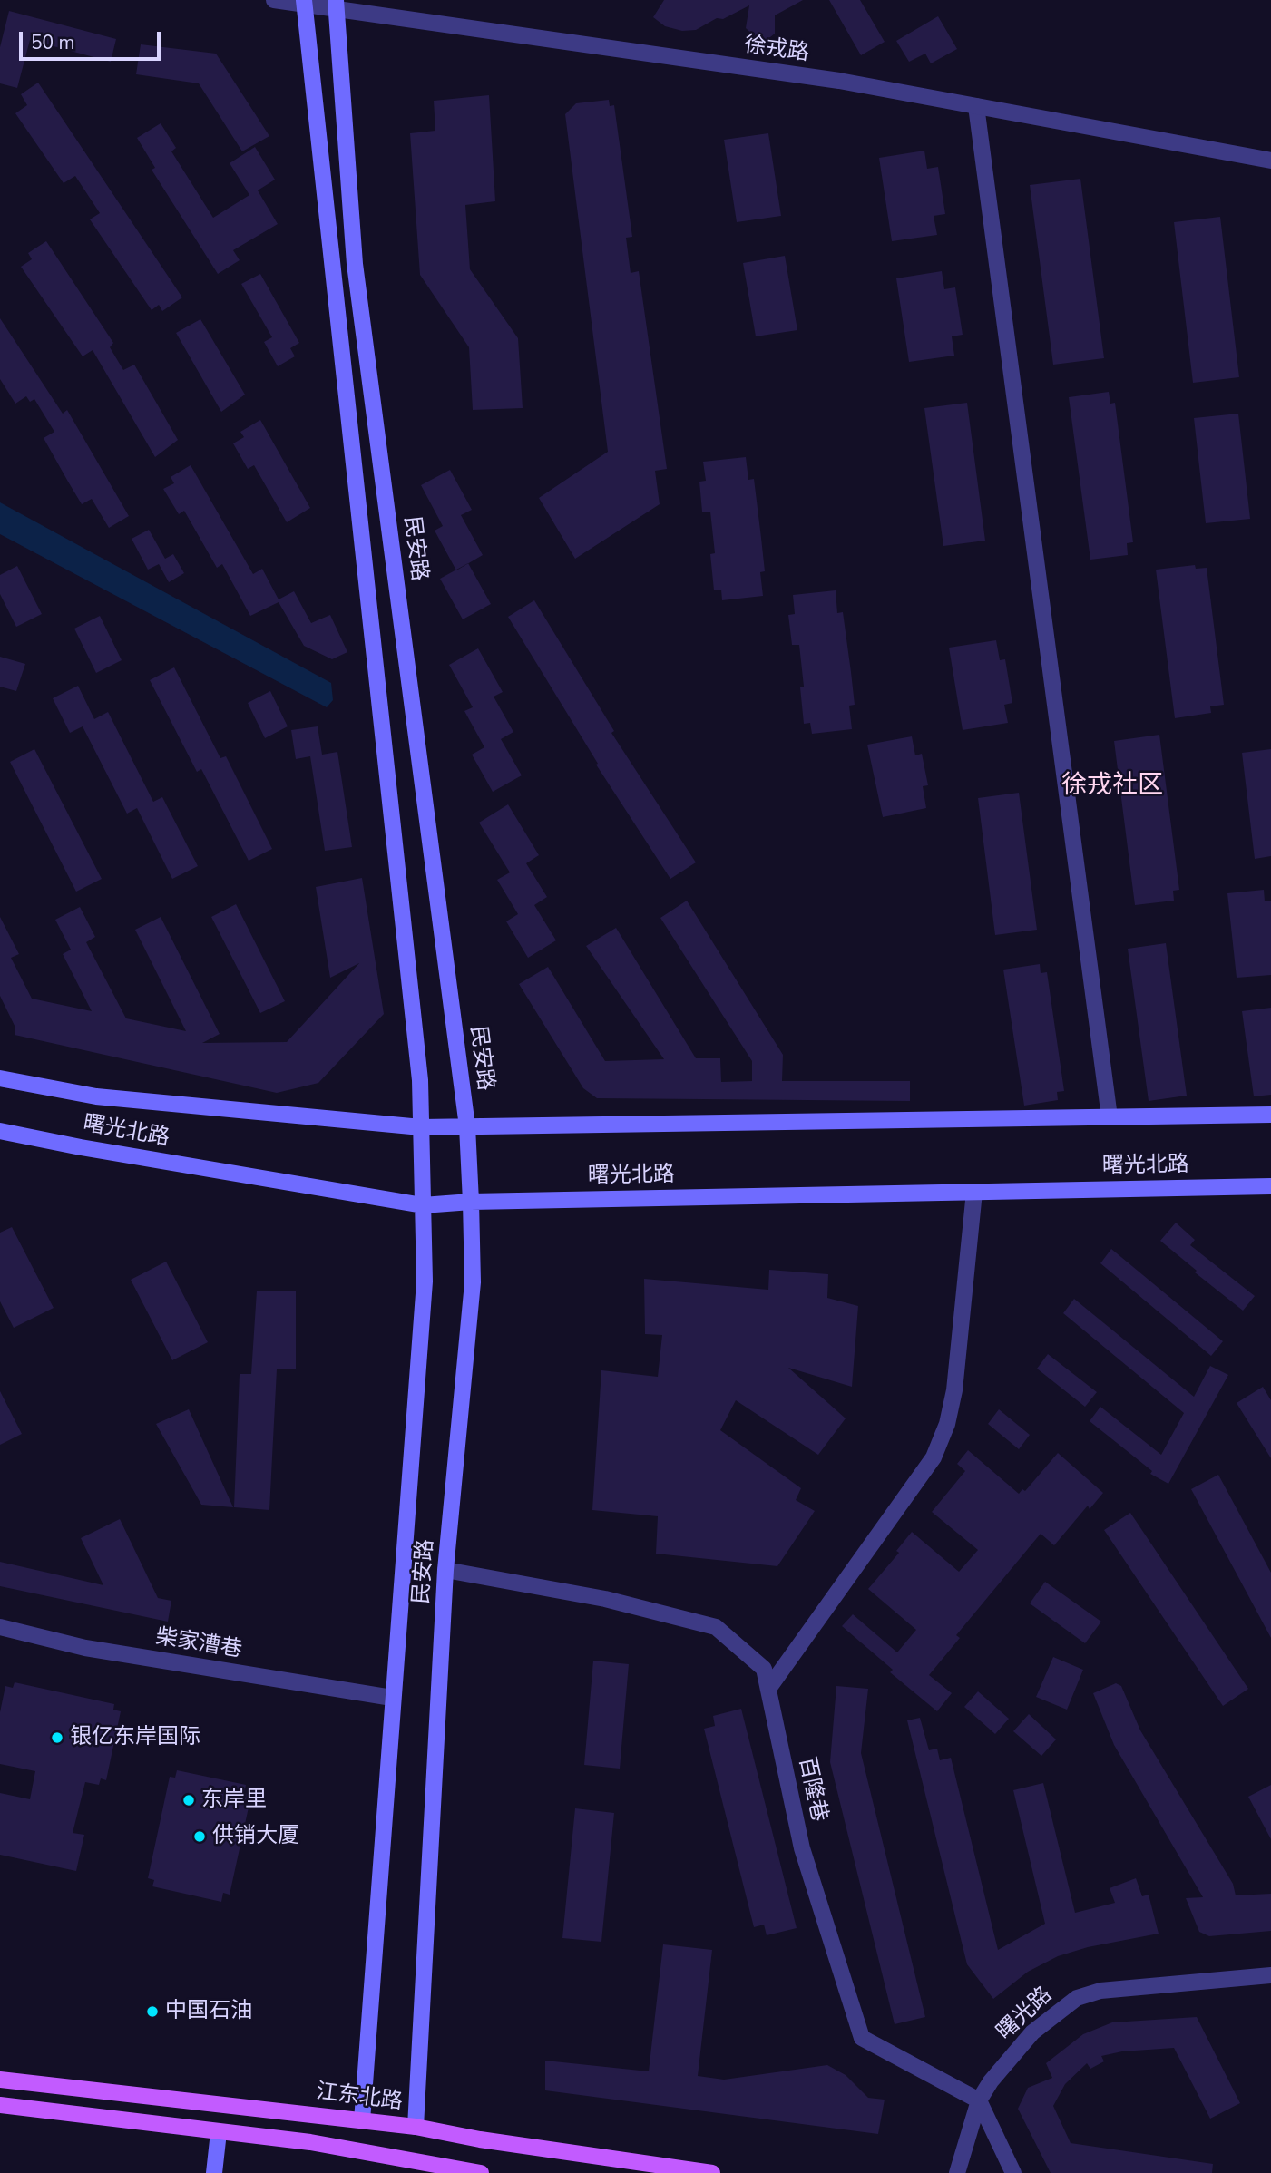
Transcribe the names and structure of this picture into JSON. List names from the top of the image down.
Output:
{
  "streets": {
    "main road": ["民安路", "曙光北路", "江东北路"],
    "street": [
      "徐戎路",
      "柴家漕巷",
      "百隆巷",
      "曙光路"
    ]
  },
  "crossings": [
    ["徐戎路", "民安路"],
    ["民安路", "曙光北路"],
    ["民安路", "柴家漕巷"],
    ["民安路", "百隆巷"],
    ["民安路", "江东北路"],
    ["百隆巷", "曙光路"]
  ],
  "districts": ["徐戎社区"],
  "places": [
    "银亿东岸国际",
    "东岸里",
    "供销大厦",
    "中国石油"
  ],
  "scale_bar": "50 m"
}
